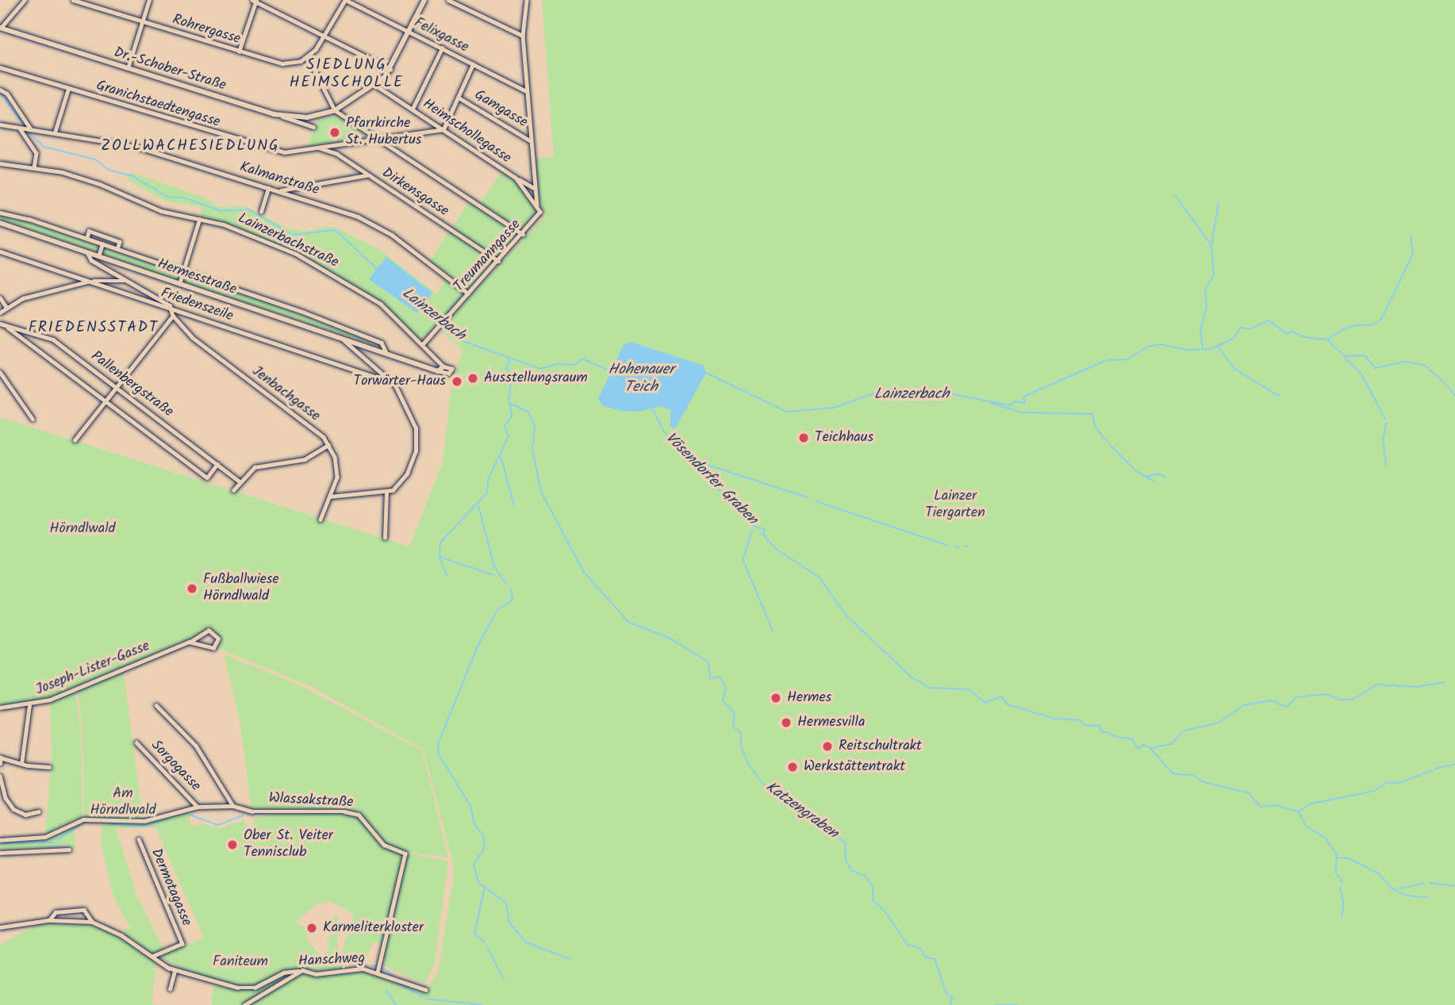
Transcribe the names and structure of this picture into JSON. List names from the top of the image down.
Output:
{
  "streets": {
    "street": [
      "Rohrergasse",
      "Felixgasse",
      "Dr.-Schober-Straße",
      "Granichstaedtengasse",
      "Gamgasse",
      "Heimschollegasse",
      "Kalmanstraße",
      "Dirkensgasse",
      "Lainzerbachstraße",
      "Treumanngasse",
      "Hermesstraße",
      "Friedenszeile",
      "Pallenbergstraße",
      "Jenbachgasse",
      "Joseph-Lister-Gasse",
      "Sorgogasse",
      "Wlassakstraße",
      "Dermotagasse",
      "Hanschweg"
    ]
  },
  "crossings": [
    ["Felixgasse", "Dr.-Schober-Straße"],
    ["Dr.-Schober-Straße", "Heimschollegasse"],
    ["Granichstaedtengasse", "Heimschollegasse"],
    ["Granichstaedtengasse", "Dirkensgasse"],
    ["Heimschollegasse", "Treumanngasse"],
    ["Kalmanstraße", "Treumanngasse"],
    ["Dirkensgasse", "Treumanngasse"],
    ["Lainzerbachstraße", "Treumanngasse"],
    ["Friedenszeile", "Jenbachgasse"],
    ["Sorgogasse", "Wlassakstraße"],
    ["Wlassakstraße", "Hanschweg"]
  ],
  "districts": ["SIEDLUNG HEIMSCHOLLE", "ZOLLWACHESIEDLUNG", "FRIEDENSSTADT"],
  "water": [
    "Lainzerbach",
    "Hohenauer Teich",
    "Vösendorfer Graben",
    "Katzengraben"
  ],
  "parks": [
    "Lainzer Tiergarten",
    "Hörndlwald",
    "Am Hörndlwald",
    "Faniteum"
  ],
  "places": [
    "Pfarrkirche St. Hubertus",
    "Ausstellungsraum",
    "Torwärter-Haus",
    "Teichhaus",
    "Fußballwiese Hörndlwald",
    "Hermes",
    "Hermesvilla",
    "Reitschultrakt",
    "Werkstättentrakt",
    "Ober St. Veiter Tennisclub",
    "Karmeliterkloster"
  ]
}
